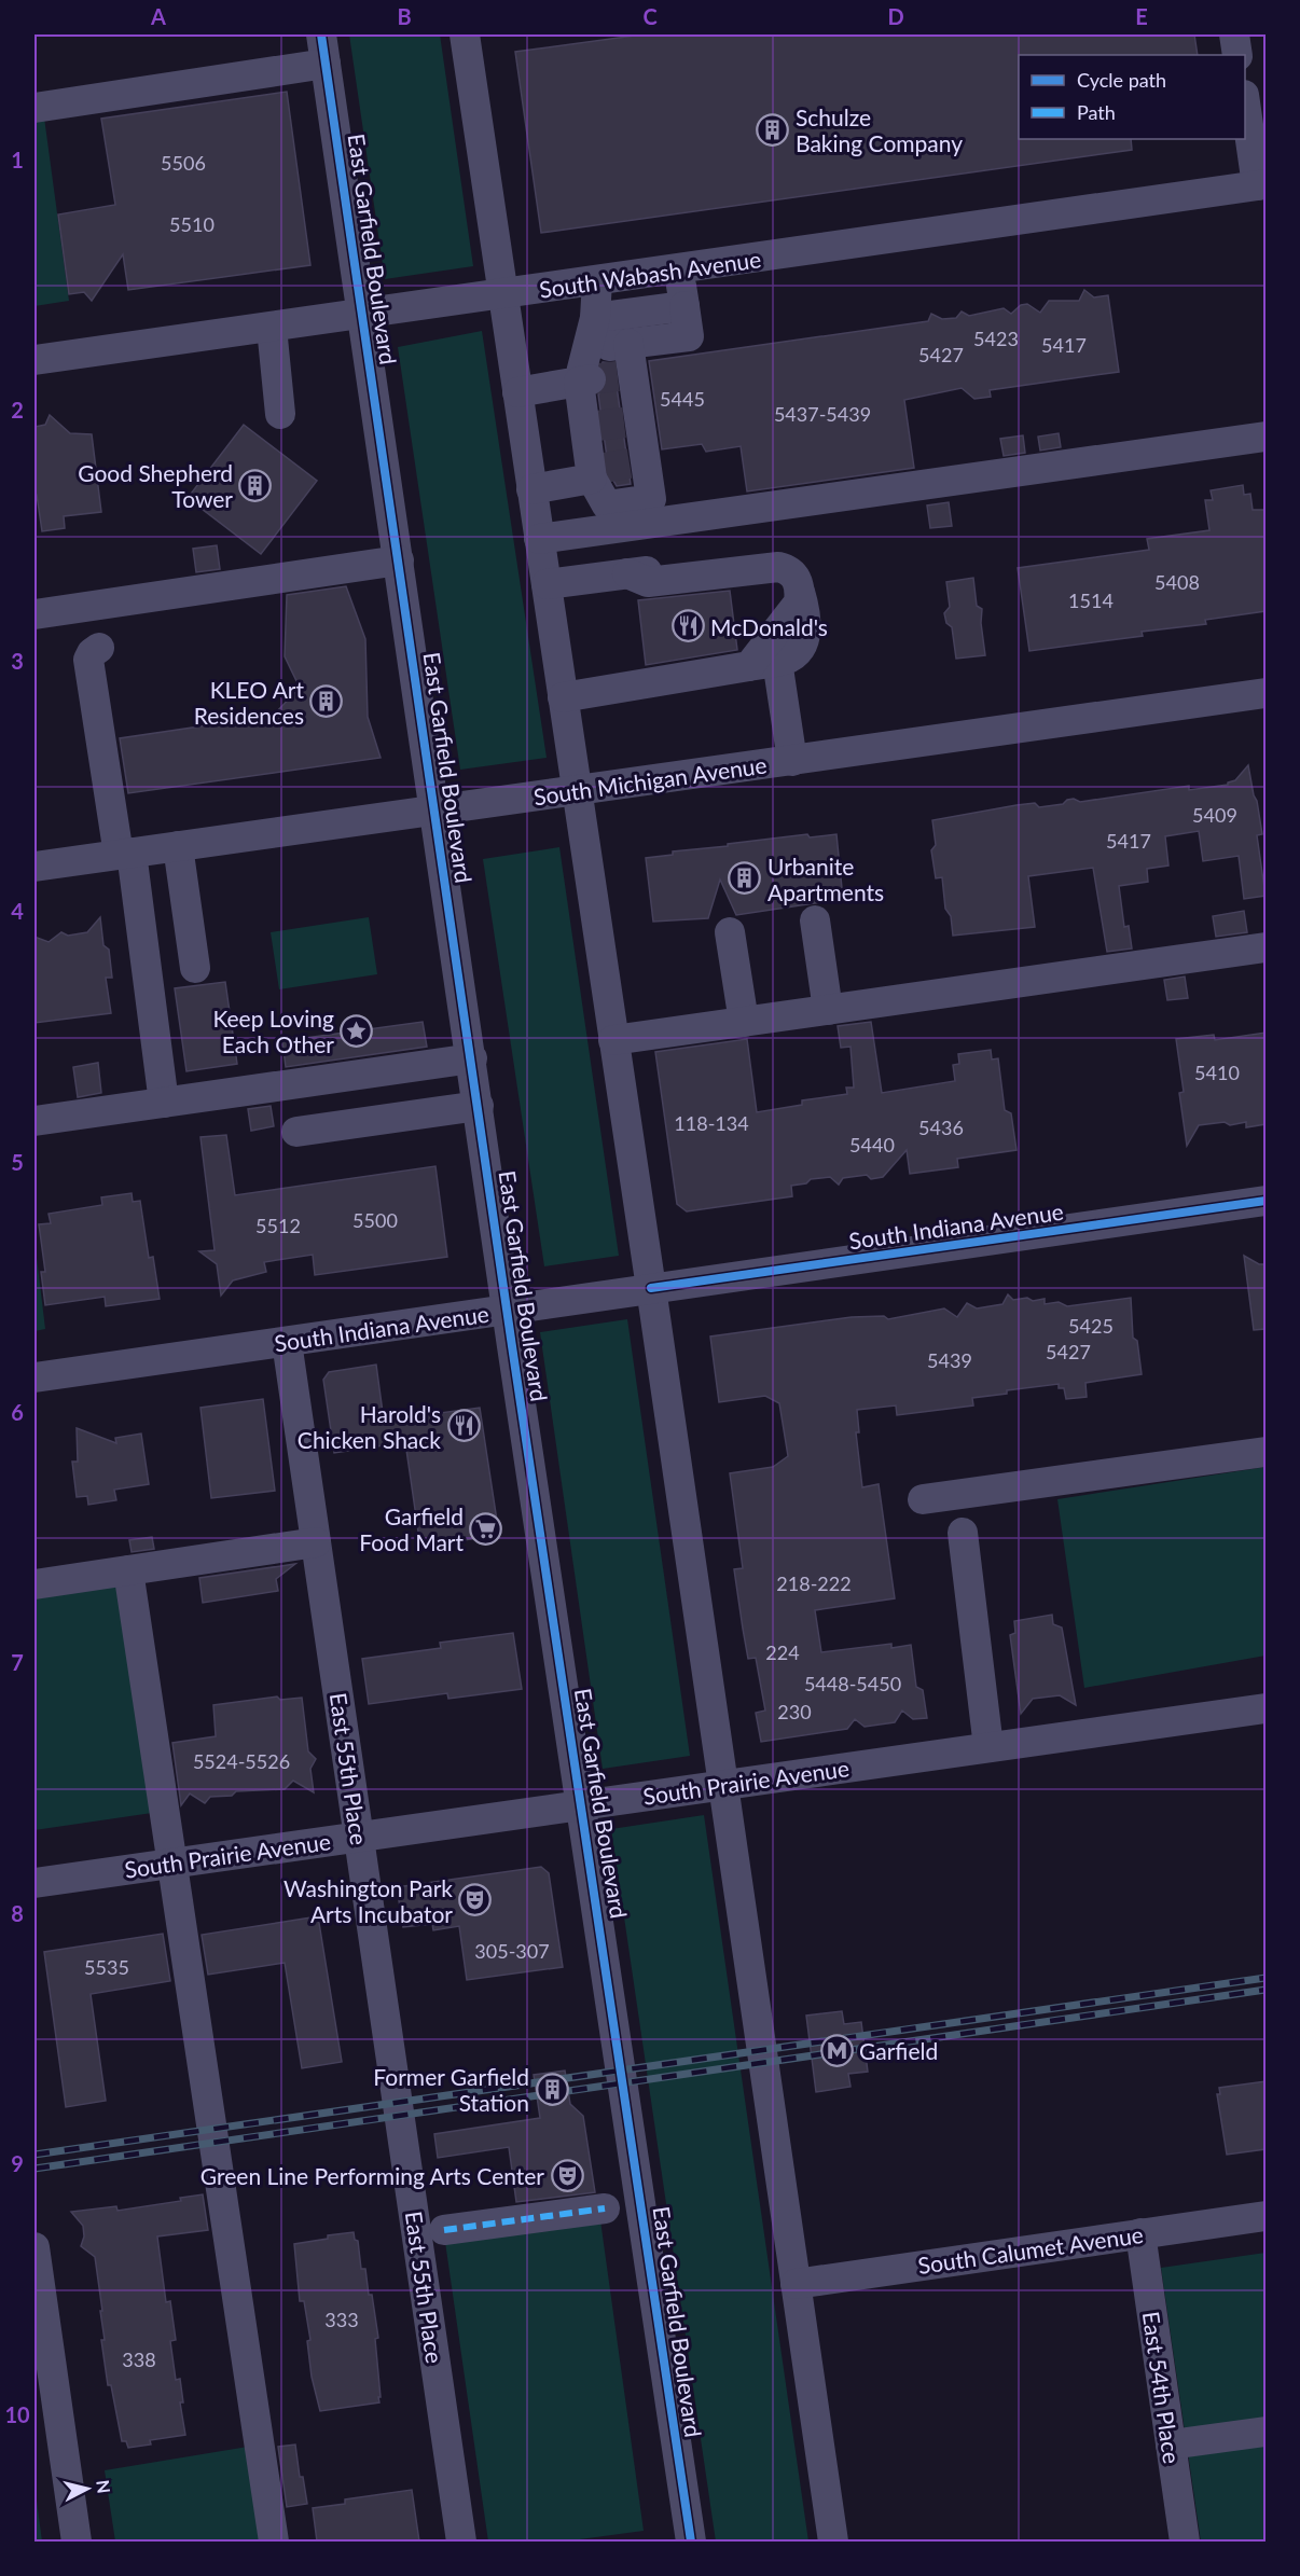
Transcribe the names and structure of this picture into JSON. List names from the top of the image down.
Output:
{
  "streets": {
    "street": [
      "East Garfield Boulevard",
      "South Wabash Avenue",
      "South Michigan Avenue",
      "South Indiana Avenue",
      "East 55th Place",
      "South Prairie Avenue",
      "South Calumet Avenue",
      "East 54th Place"
    ]
  },
  "crossings": [
    ["East Garfield Boulevard", "South Wabash Avenue"],
    ["East Garfield Boulevard", "South Michigan Avenue"],
    ["East Garfield Boulevard", "South Indiana Avenue"],
    ["East Garfield Boulevard", "South Prairie Avenue"],
    ["South Indiana Avenue", "East 55th Place"],
    ["East 55th Place", "South Prairie Avenue"],
    ["South Calumet Avenue", "East 54th Place"]
  ],
  "places": {
    "building": [
      "Schulze Baking Company",
      "Good Shepherd Tower",
      "KLEO Art Residences",
      "Urbanite Apartments",
      "Former Garfield Station"
    ],
    "restaurant": ["McDonald's", "Harold's Chicken Shack"],
    "place": ["Keep Loving Each Other"],
    "supermarket": ["Garfield Food Mart"],
    "theatre": ["Washington Park Arts Incubator", "Green Line Performing Arts Center"],
    "metro station": ["Garfield"]
  },
  "house_numbers": [
    "5506",
    "5510",
    "5423",
    "5417",
    "5427",
    "5445",
    "5437-5439",
    "5408",
    "1514",
    "5409",
    "5417",
    "5410",
    "118-134",
    "5436",
    "5440",
    "5500",
    "5512",
    "5425",
    "5427",
    "5439",
    "218-222",
    "224",
    "5448-5450",
    "230",
    "5524-5526",
    "305-307",
    "5535",
    "333",
    "338"
  ],
  "legend": ["Cycle path", "Path"],
  "north": "right",
  "grid": {
    "columns": [
      "A",
      "B",
      "C",
      "D",
      "E"
    ],
    "rows": [
      "1",
      "2",
      "3",
      "4",
      "5",
      "6",
      "7",
      "8",
      "9",
      "10"
    ]
  }
}
